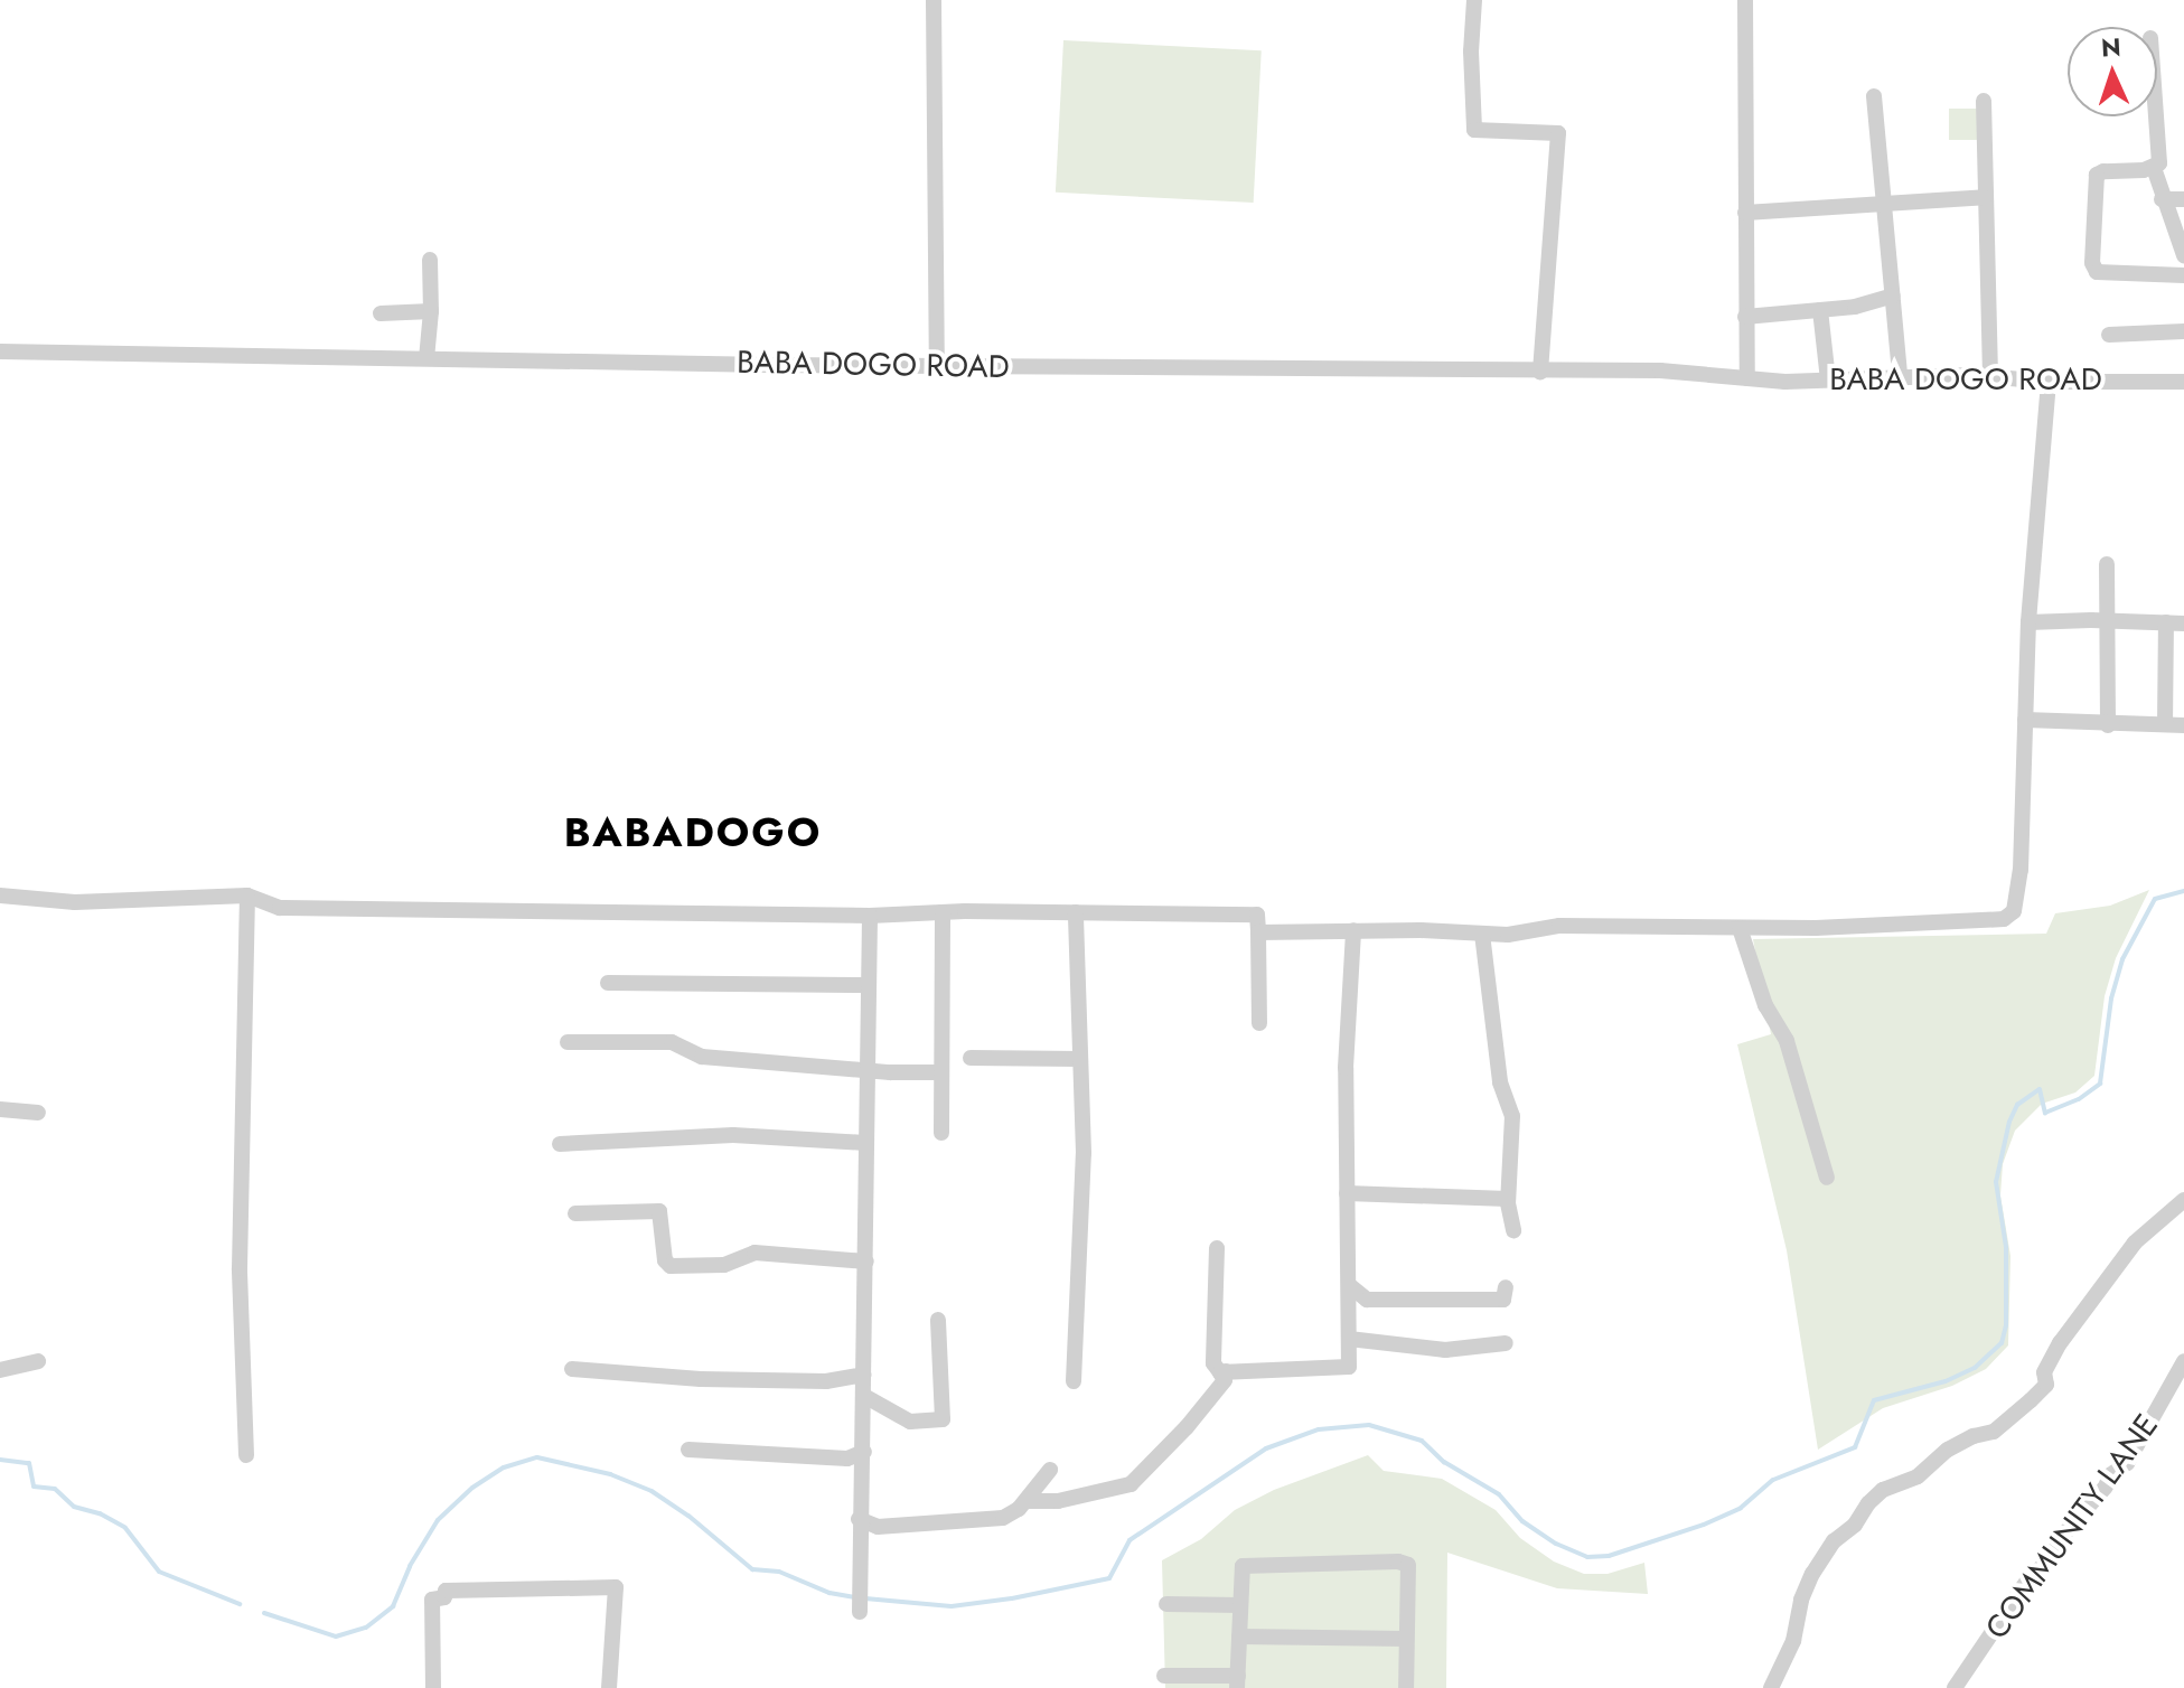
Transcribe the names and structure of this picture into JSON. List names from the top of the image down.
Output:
{
  "streets": {
    "street": ["BABA DOGO ROAD", "COMMUNITY LANE"]
  },
  "districts": ["BABADOGO"],
  "north": "top"
}
